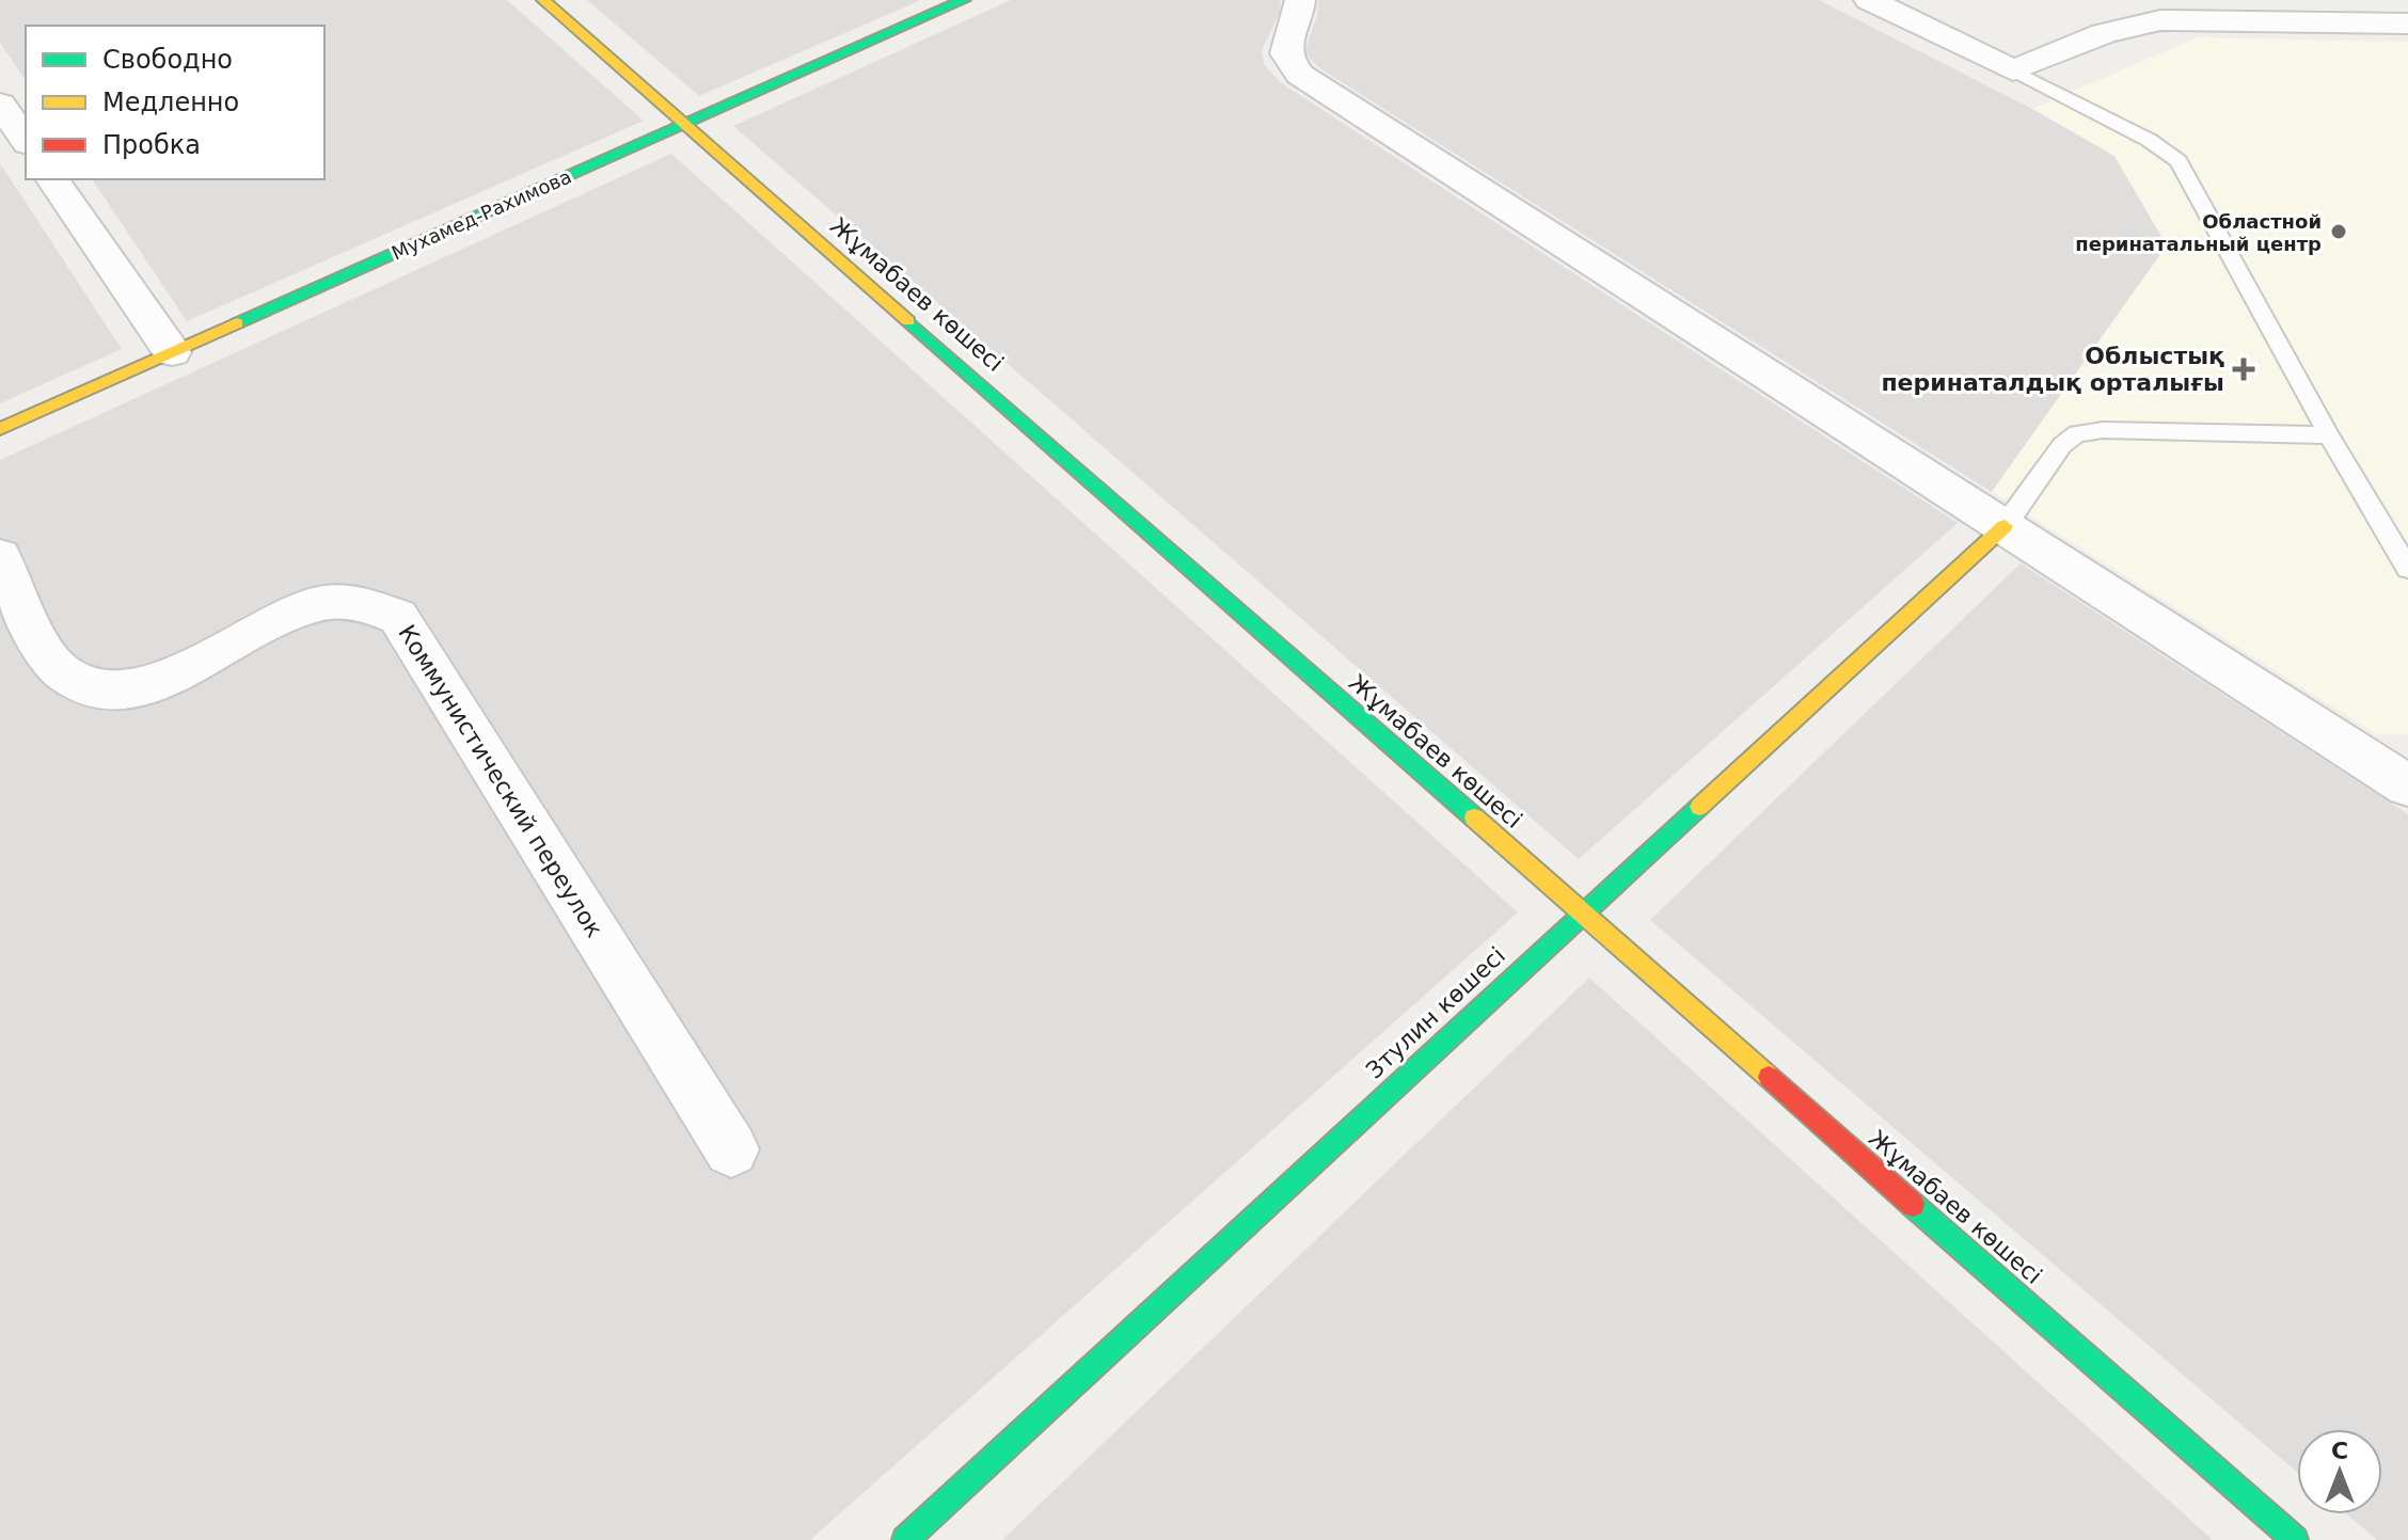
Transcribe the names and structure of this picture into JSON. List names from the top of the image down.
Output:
{
  "streets": {
    "street": [
      "Мухамед-Рахимова",
      "Жұмабаев көшесі",
      "Коммунистический переулок",
      "Зтулин көшесі"
    ]
  },
  "crossings": [
    ["Мухамед-Рахимова", "Жұмабаев көшесі"],
    ["Жұмабаев көшесі", "Зтулин көшесі"]
  ],
  "places": {
    "other": ["Областной перинатальный центр"],
    "health": ["Облыстық перинаталдық орталығы"]
  },
  "legend": ["Свободно", "Медленно", "Пробка"],
  "north": "top"
}
